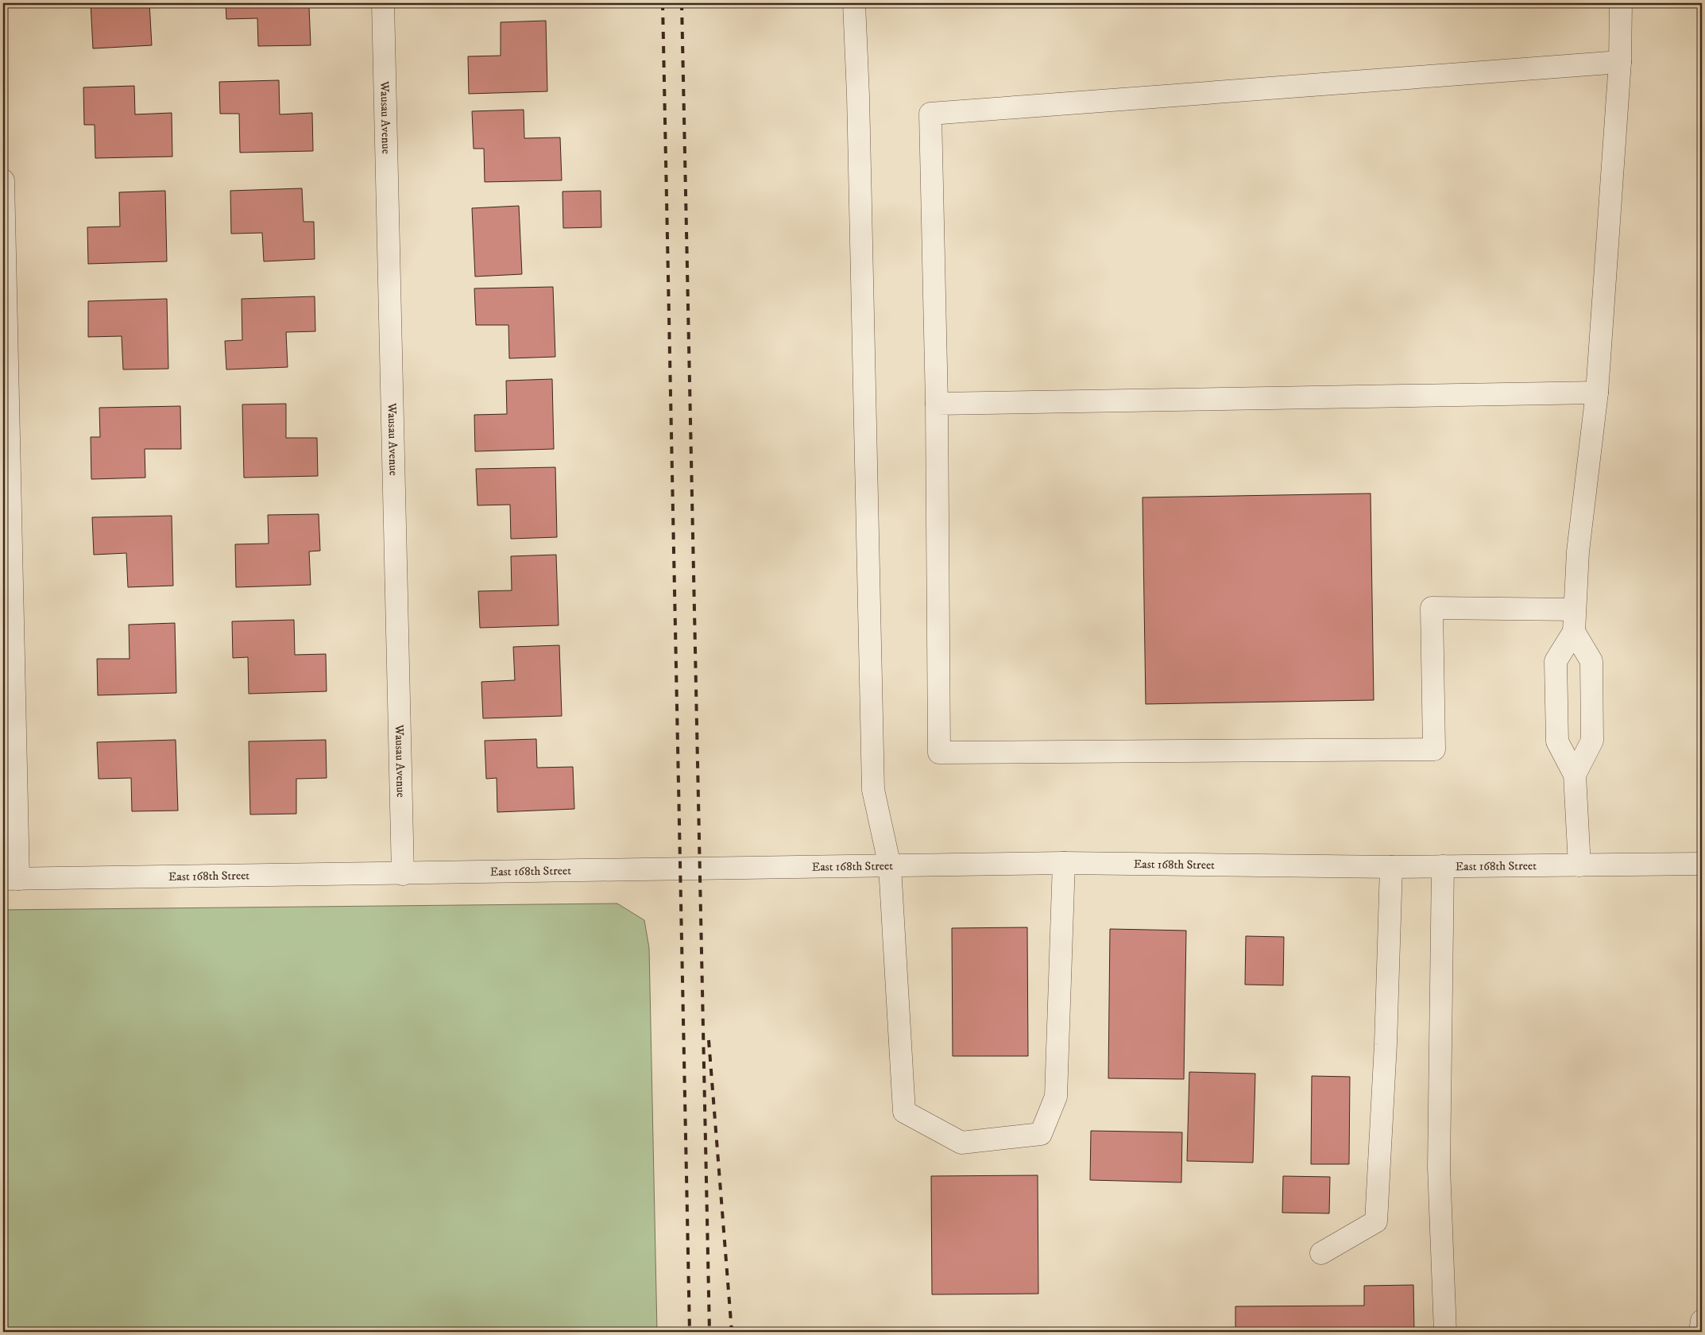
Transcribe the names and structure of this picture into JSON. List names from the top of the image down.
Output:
{
  "streets": {
    "street": ["Wausau Avenue", "East 168th Street"]
  },
  "crossings": [
    ["Wausau Avenue", "East 168th Street"]
  ]
}
